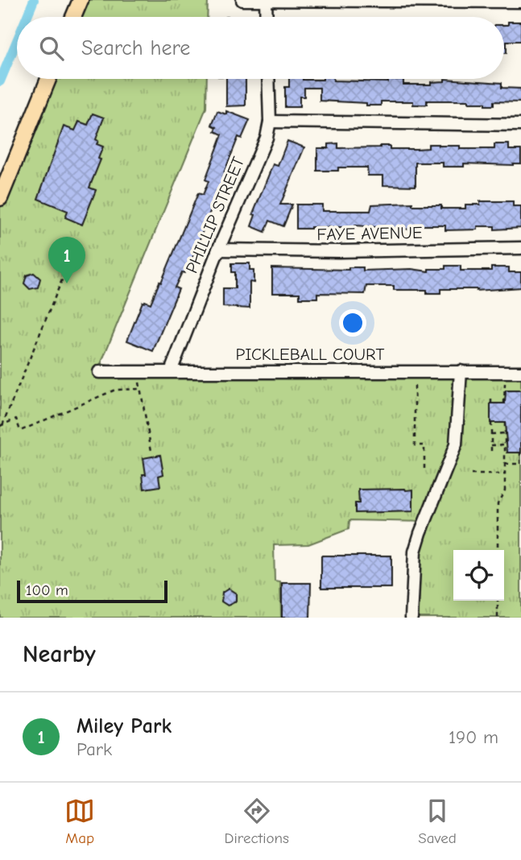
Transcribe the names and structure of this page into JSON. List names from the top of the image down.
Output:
{
  "streets": {
    "street": ["PHILLIP STREET", "FAYE AVENUE", "PICKLEBALL COURT"]
  },
  "crossings": [
    ["PHILLIP STREET", "FAYE AVENUE"],
    ["PHILLIP STREET", "PICKLEBALL COURT"]
  ],
  "scale_bar": "100 m",
  "page": {
    "search": "Search here",
    "pins": "1",
    "scale": "100 m",
    "heading": "Nearby",
    "list": [
      {
        "mark": "1",
        "name": "Miley Park",
        "note": "Park",
        "value": "190 m"
      }
    ],
    "nav": ["Map", "Directions", "Saved"]
  }
}
